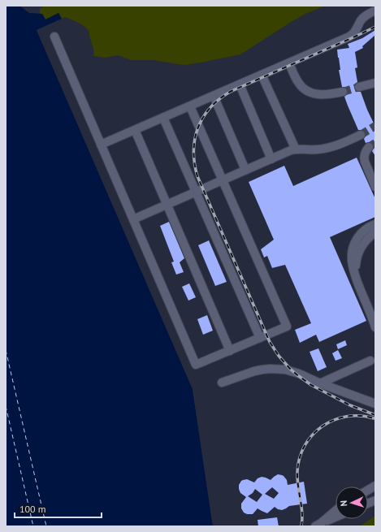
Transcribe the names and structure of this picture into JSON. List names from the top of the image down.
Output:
{
  "scale_bar": "100 m",
  "north": "left"
}
